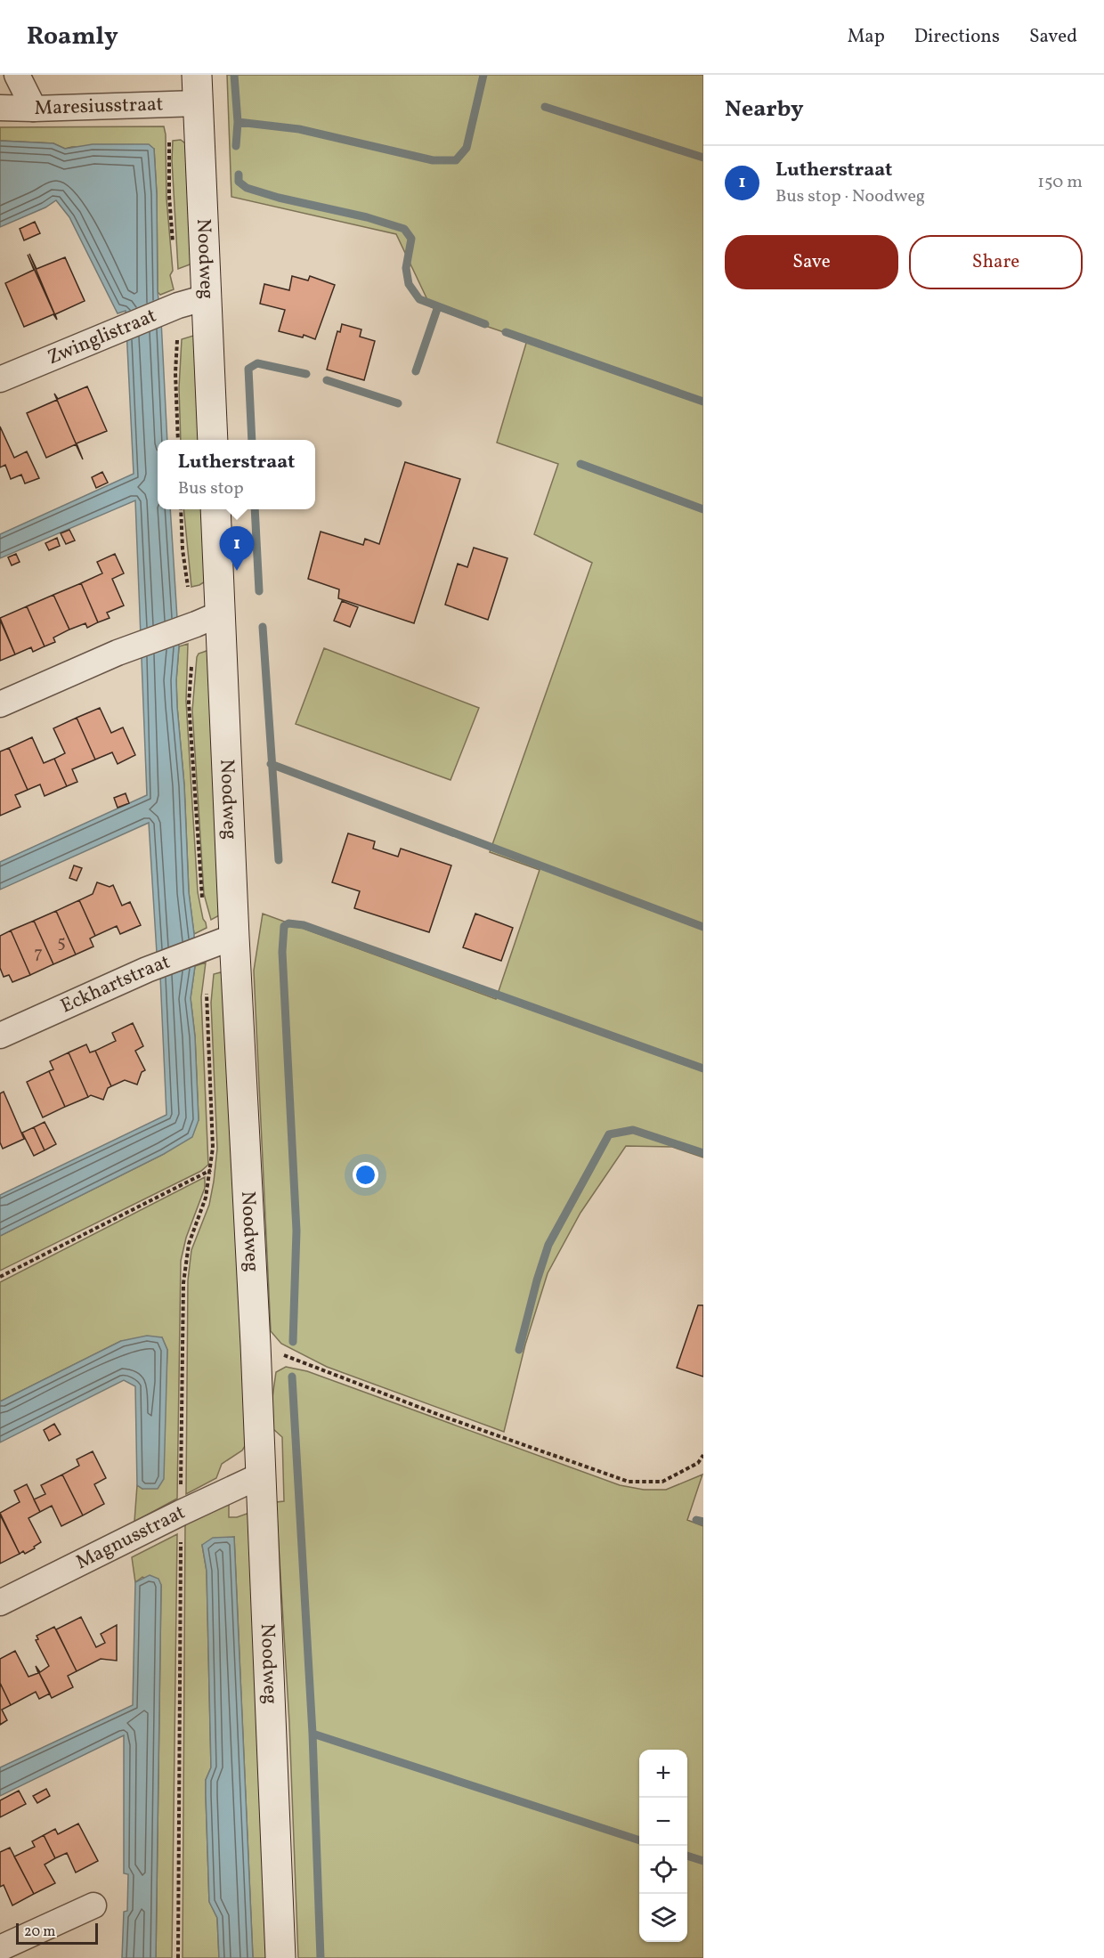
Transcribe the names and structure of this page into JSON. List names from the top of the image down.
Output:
{
  "streets": {
    "main road": ["Noodweg"],
    "street": [
      "Maresiusstraat",
      "Zwinglistraat",
      "Eckhartstraat",
      "Magnusstraat"
    ]
  },
  "crossings": [
    ["Maresiusstraat", "Noodweg"],
    ["Noodweg", "Zwinglistraat"],
    ["Noodweg", "Eckhartstraat"],
    ["Noodweg", "Magnusstraat"]
  ],
  "house_numbers": ["5", "7"],
  "scale_bar": "20 m",
  "page": {
    "header": "Roamly",
    "nav": ["Map", "Directions", "Saved"],
    "heading": "Nearby",
    "list": [
      {
        "mark": "1",
        "name": "Lutherstraat",
        "note": "Bus stop · Noodweg",
        "value": "150 m"
      }
    ],
    "buttons": ["Save", "Share"],
    "popup": ["Lutherstraat", "Bus stop"],
    "pins": "1",
    "map_buttons": ["+", "−"],
    "scale": "20 m"
  }
}
